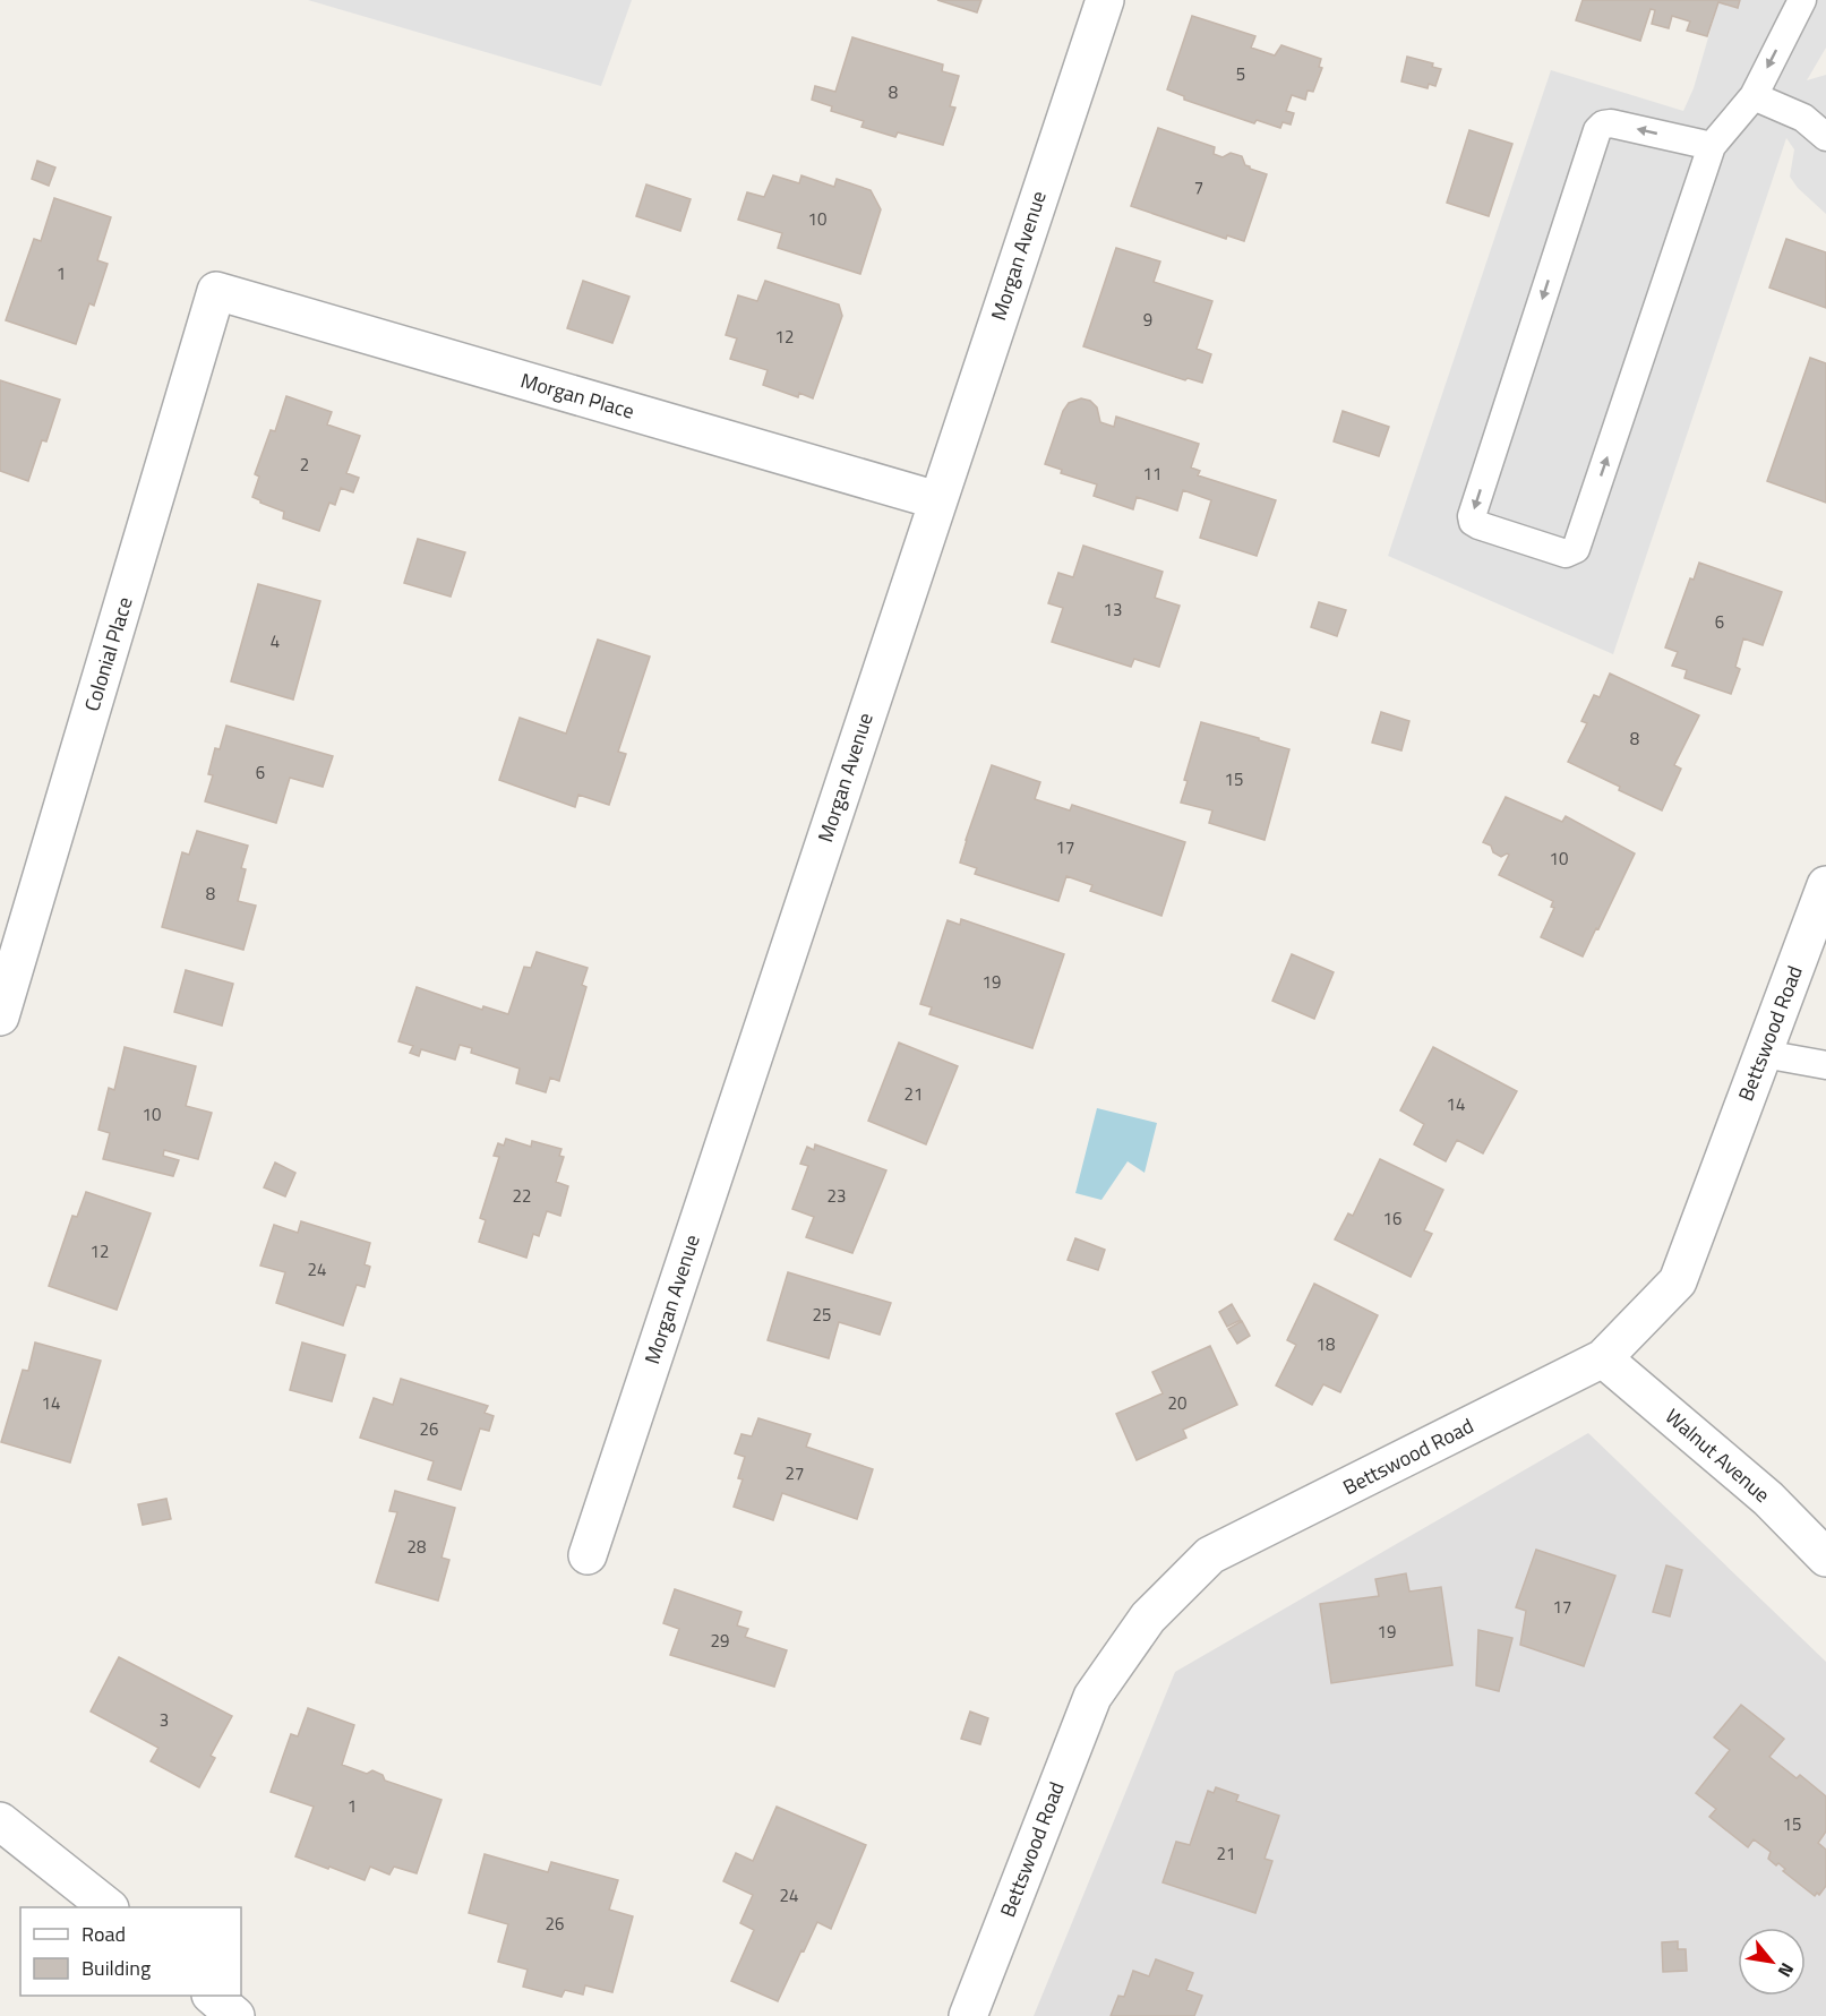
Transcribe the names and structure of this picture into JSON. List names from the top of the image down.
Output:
{
  "streets": {
    "street": [
      "Morgan Avenue",
      "Morgan Place",
      "Colonial Place",
      "Bettswood Road",
      "Walnut Avenue"
    ]
  },
  "crossings": [
    ["Morgan Avenue", "Morgan Place"],
    ["Morgan Place", "Colonial Place"],
    ["Bettswood Road", "Walnut Avenue"]
  ],
  "house_numbers": [
    "5",
    "8",
    "7",
    "10",
    "1",
    "9",
    "12",
    "2",
    "11",
    "13",
    "6",
    "4",
    "8",
    "6",
    "15",
    "17",
    "10",
    "8",
    "19",
    "21",
    "14",
    "10",
    "22",
    "23",
    "16",
    "12",
    "24",
    "25",
    "18",
    "14",
    "20",
    "26",
    "27",
    "28",
    "17",
    "19",
    "29",
    "3",
    "1",
    "15",
    "21",
    "24",
    "26"
  ],
  "legend": ["Road", "Building"],
  "north": "bottom right"
}
